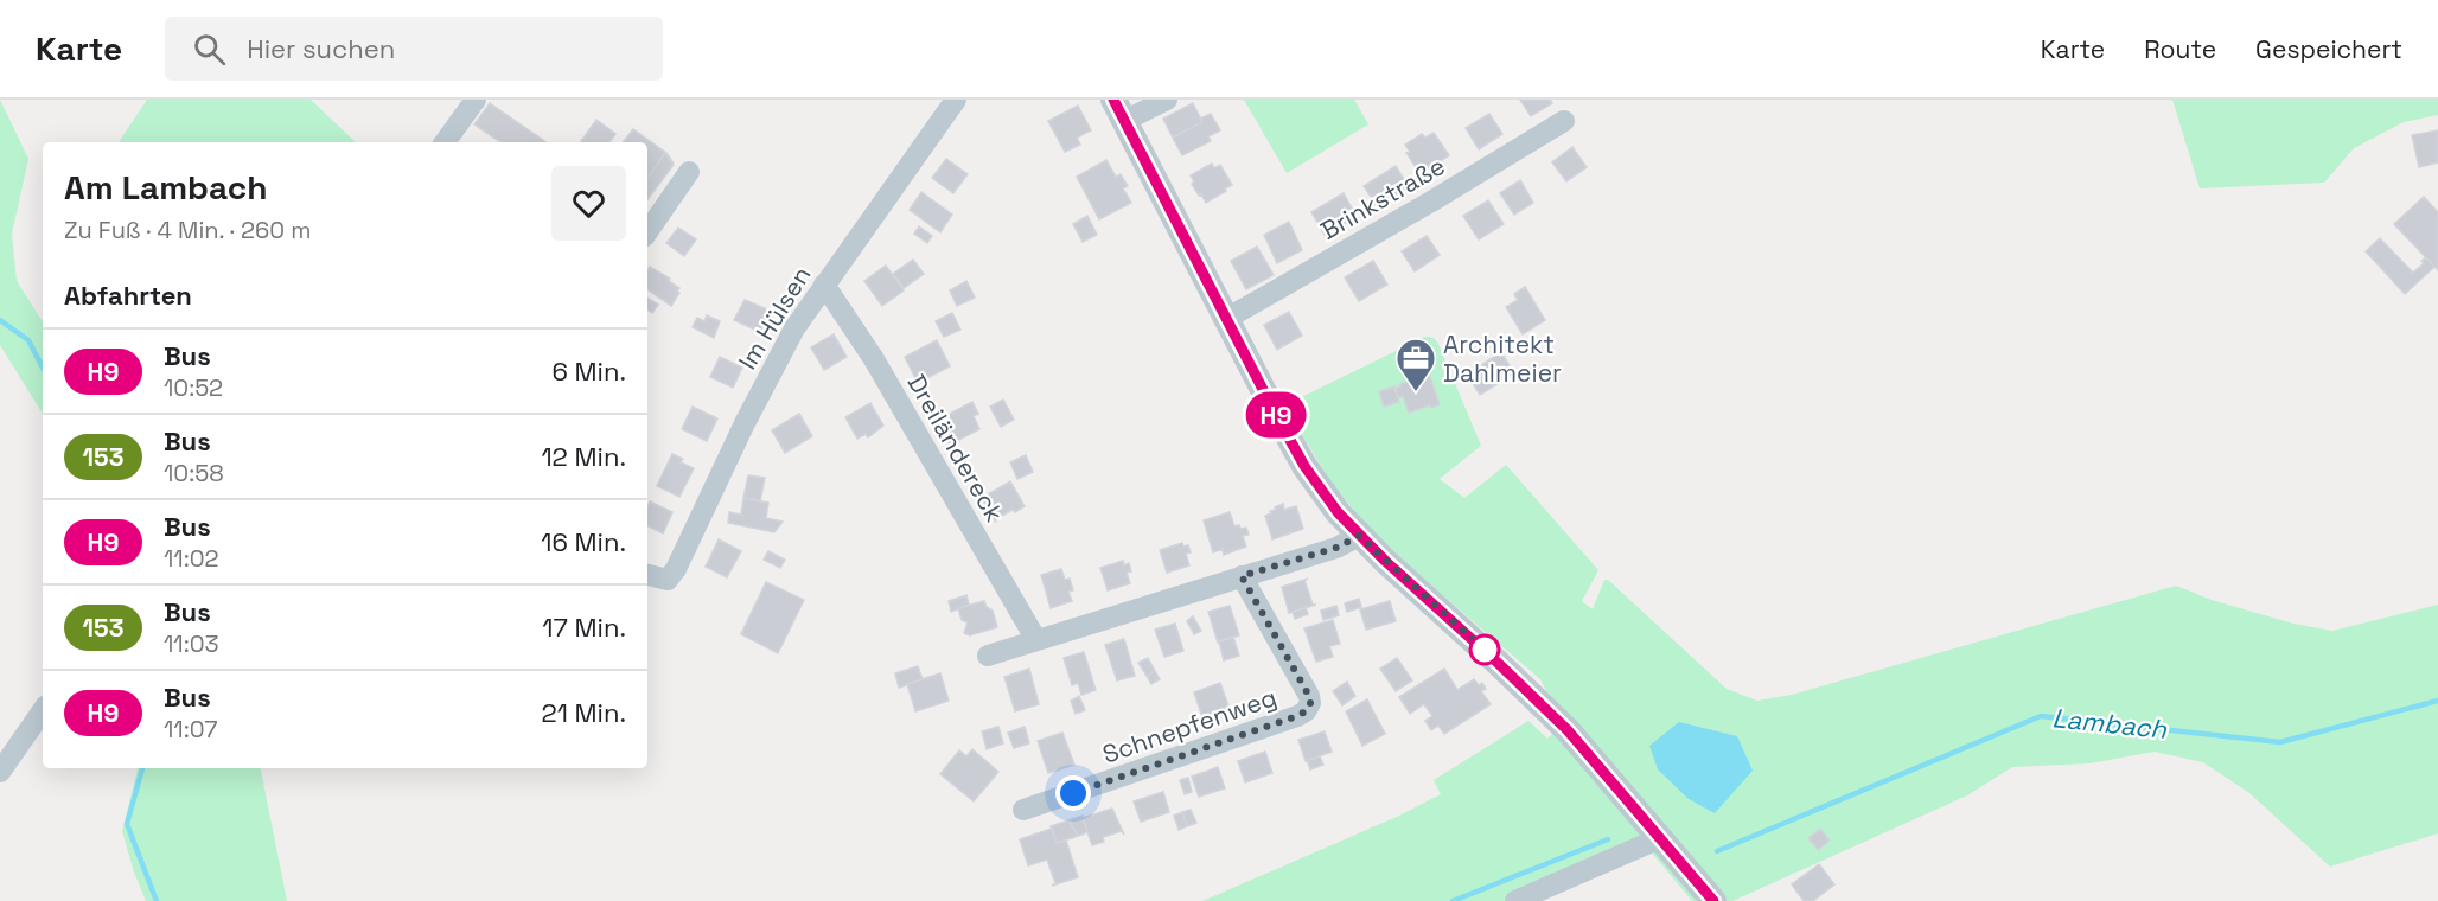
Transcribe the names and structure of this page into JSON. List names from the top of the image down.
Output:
{
  "streets": {
    "street": [
      "Brinkstraße",
      "Im Hülsen",
      "Dreiländereck",
      "Schnepfenweg"
    ]
  },
  "crossings": [
    ["Im Hülsen", "Dreiländereck"]
  ],
  "water": ["Lambach"],
  "places": {
    "office": ["Architekt Dahlmeier"]
  },
  "lines": ["bus line H9"],
  "page": {
    "header": "Karte",
    "search": "Hier suchen",
    "nav": ["Karte", "Route", "Gespeichert"],
    "on_map": "H9",
    "heading": [
      ["Am Lambach", "Zu Fuß · 4 Min. · 260 m"],
      "Abfahrten"
    ],
    "list": [
      {
        "mark": "H9",
        "name": "Bus",
        "note": "10:52",
        "value": "6 Min."
      },
      {
        "mark": "153",
        "name": "Bus",
        "note": "10:58",
        "value": "12 Min."
      },
      {
        "mark": "H9",
        "name": "Bus",
        "note": "11:02",
        "value": "16 Min."
      },
      {
        "mark": "153",
        "name": "Bus",
        "note": "11:03",
        "value": "17 Min."
      },
      {
        "mark": "H9",
        "name": "Bus",
        "note": "11:07",
        "value": "21 Min."
      }
    ]
  }
}
